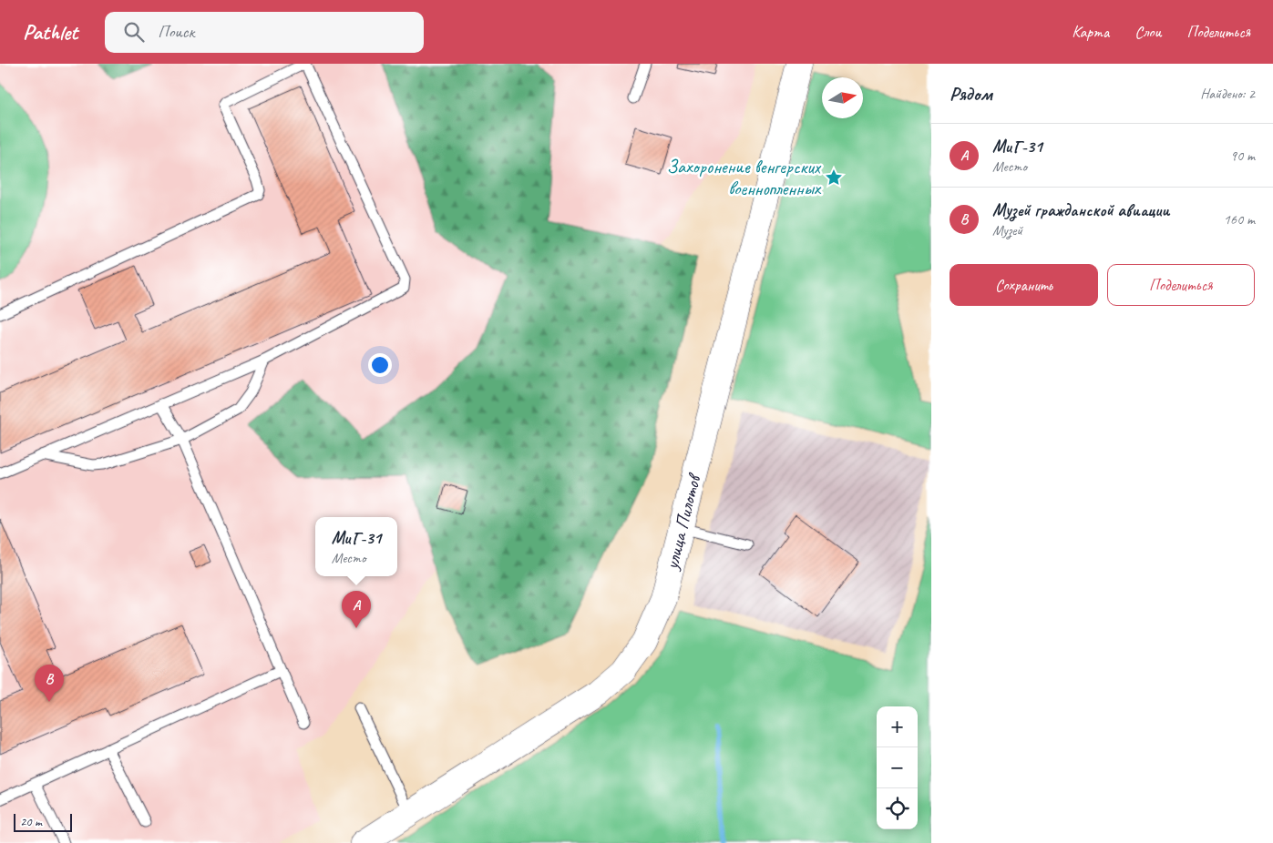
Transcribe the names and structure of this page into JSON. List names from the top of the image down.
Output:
{
  "streets": {
    "street": ["улица Пилотов"]
  },
  "places": {
    "place": ["Захоронение венгерских военнопленных"]
  },
  "scale_bar": "20 m",
  "north": "right",
  "page": {
    "header": "Pathlet",
    "search": "Поиск",
    "nav": ["Карта", "Слои", "Поделиться"],
    "heading": ["Рядом", "Найдено: 2"],
    "list": [
      {
        "mark": "A",
        "name": "МиГ-31",
        "note": "Место",
        "value": "90 m"
      },
      {
        "mark": "B",
        "name": "Музей гражданской авиации",
        "note": "Музей",
        "value": "160 m"
      }
    ],
    "buttons": ["Сохранить", "Поделиться"],
    "popup": ["МиГ-31", "Место"],
    "pins": ["A", "B"],
    "map_buttons": ["+", "−"],
    "scale": "20 m"
  }
}
